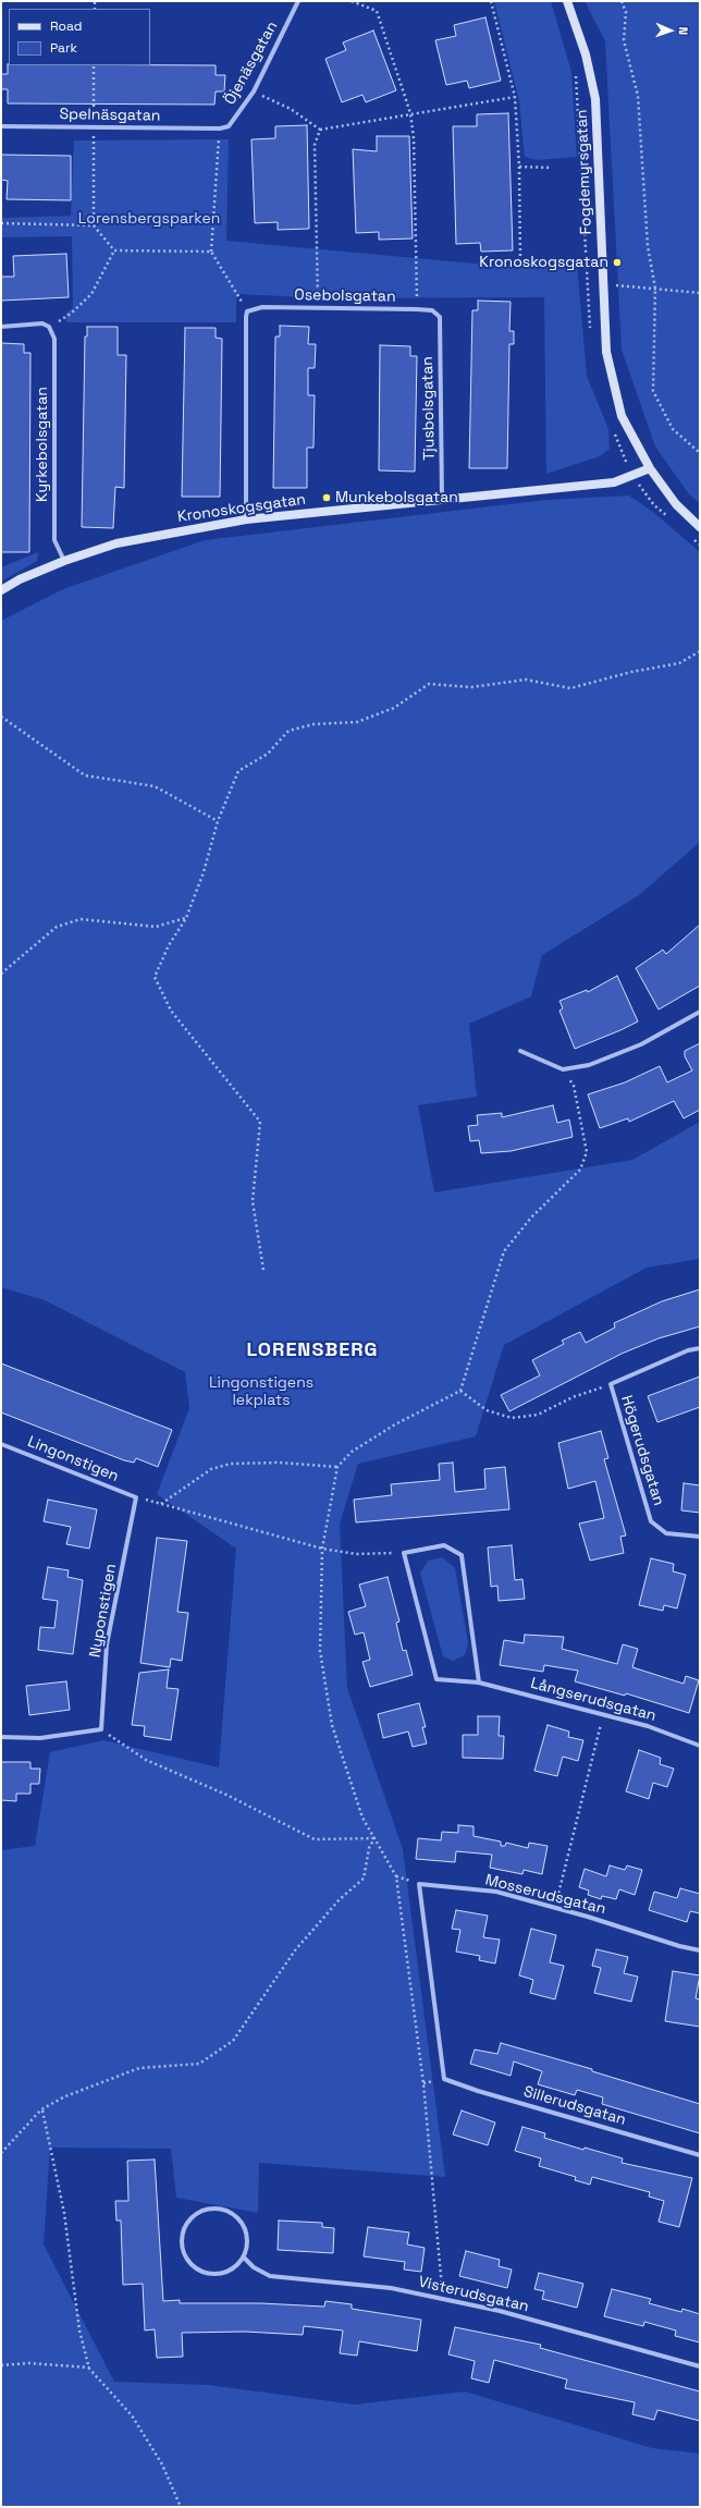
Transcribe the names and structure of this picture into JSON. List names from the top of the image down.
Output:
{
  "streets": {
    "street": [
      "Öjenäsgatan",
      "Spelnäsgatan",
      "Fogdemyrsgatan",
      "Osebolsgatan",
      "Tjusbolsgatan",
      "Kyrkebolsgatan",
      "Kronoskogsgatan",
      "Högerudsgatan",
      "Lingonstigen",
      "Nyponstigen",
      "Långserudsgatan",
      "Mosserudsgatan",
      "Sillerudsgatan",
      "Visterudsgatan"
    ]
  },
  "crossings": [
    ["Öjenäsgatan", "Spelnäsgatan"],
    ["Fogdemyrsgatan", "Kronoskogsgatan"],
    ["Osebolsgatan", "Tjusbolsgatan"],
    ["Tjusbolsgatan", "Kronoskogsgatan"],
    ["Kyrkebolsgatan", "Kronoskogsgatan"],
    ["Lingonstigen", "Nyponstigen"],
    ["Mosserudsgatan", "Sillerudsgatan"]
  ],
  "districts": ["LORENSBERG"],
  "parks": ["Lorensbergsparken", "Lingonstigens lekplats"],
  "places": ["Kronoskogsgatan", "Munkebolsgatan"],
  "legend": ["Road", "Park"],
  "north": "right"
}
